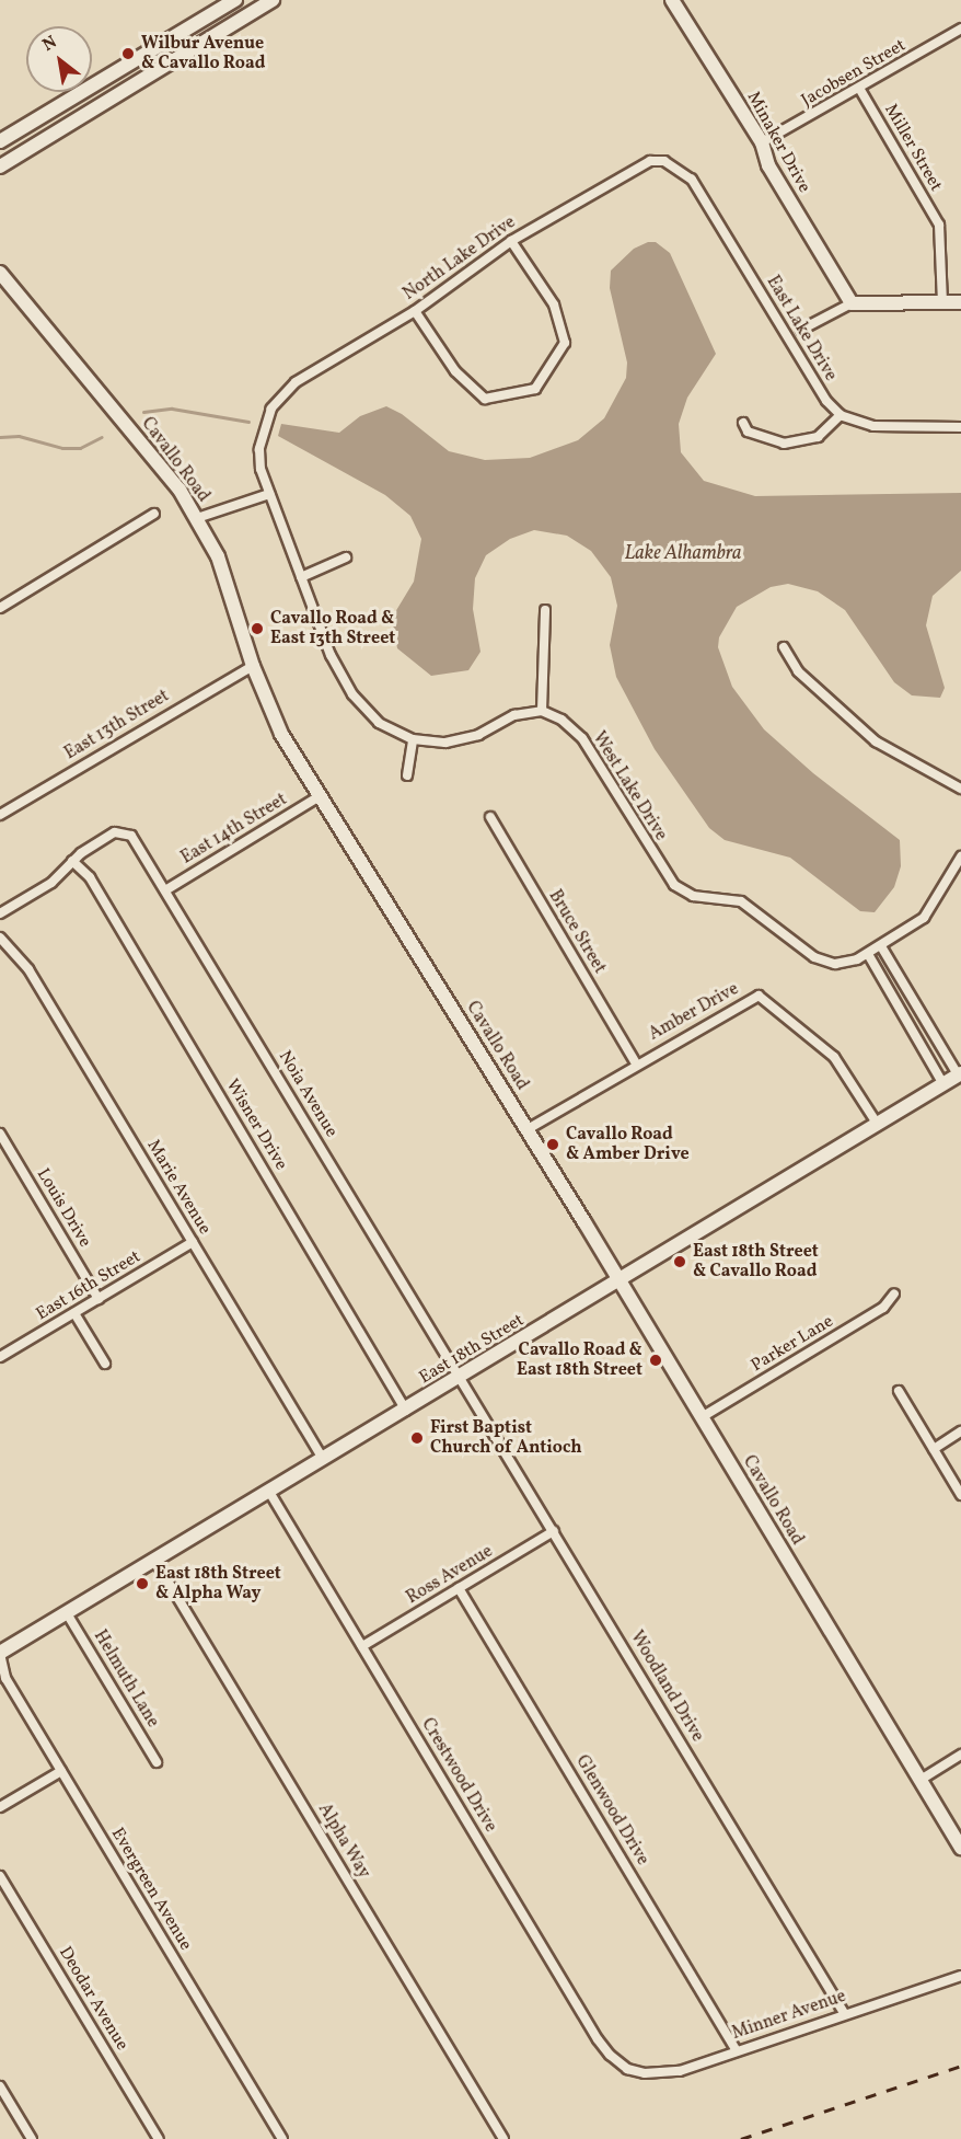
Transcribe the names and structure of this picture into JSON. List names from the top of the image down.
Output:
{
  "streets": {
    "street": [
      "Jacobsen Street",
      "Minaker Drive",
      "Miller Street",
      "North Lake Drive",
      "East Lake Drive",
      "Cavallo Road",
      "East 13th Street",
      "West Lake Drive",
      "East 14th Street",
      "Bruce Street",
      "Amber Drive",
      "Noia Avenue",
      "Wisner Drive",
      "Marie Avenue",
      "Louis Drive",
      "East 16th Street",
      "Parker Lane",
      "East 18th Street",
      "Ross Avenue",
      "Helmuth Lane",
      "Woodland Drive",
      "Crestwood Drive",
      "Glenwood Drive",
      "Alpha Way",
      "Evergreen Avenue",
      "Deodar Avenue",
      "Minner Avenue"
    ]
  },
  "crossings": [
    ["Jacobsen Street", "Minaker Drive"],
    ["Jacobsen Street", "Miller Street"],
    ["North Lake Drive", "East Lake Drive"],
    ["Cavallo Road", "East 13th Street"],
    ["Cavallo Road", "East 14th Street"],
    ["Cavallo Road", "Amber Drive"],
    ["Cavallo Road", "Parker Lane"],
    ["Cavallo Road", "East 18th Street"],
    ["East 14th Street", "Noia Avenue"],
    ["Bruce Street", "Amber Drive"],
    ["Amber Drive", "East 18th Street"],
    ["Noia Avenue", "Wisner Drive"],
    ["Noia Avenue", "East 18th Street"],
    ["Noia Avenue", "Woodland Drive"],
    ["Wisner Drive", "East 18th Street"],
    ["Marie Avenue", "East 16th Street"],
    ["Marie Avenue", "East 18th Street"],
    ["Louis Drive", "East 16th Street"],
    ["East 18th Street", "Helmuth Lane"],
    ["East 18th Street", "Woodland Drive"],
    ["East 18th Street", "Crestwood Drive"],
    ["East 18th Street", "Alpha Way"],
    ["East 18th Street", "Evergreen Avenue"],
    ["Ross Avenue", "Woodland Drive"],
    ["Ross Avenue", "Crestwood Drive"],
    ["Ross Avenue", "Glenwood Drive"],
    ["Woodland Drive", "Minner Avenue"],
    ["Crestwood Drive", "Minner Avenue"],
    ["Glenwood Drive", "Minner Avenue"]
  ],
  "water": ["Lake Alhambra"],
  "places": [
    "Wilbur Avenue & Cavallo Road",
    "Cavallo Road & East 13th Street",
    "Cavallo Road & Amber Drive",
    "East 18th Street & Cavallo Road",
    "Cavallo Road & East 18th Street",
    "First Baptist Church of Antioch",
    "East 18th Street & Alpha Way"
  ],
  "north": "top left"
}
